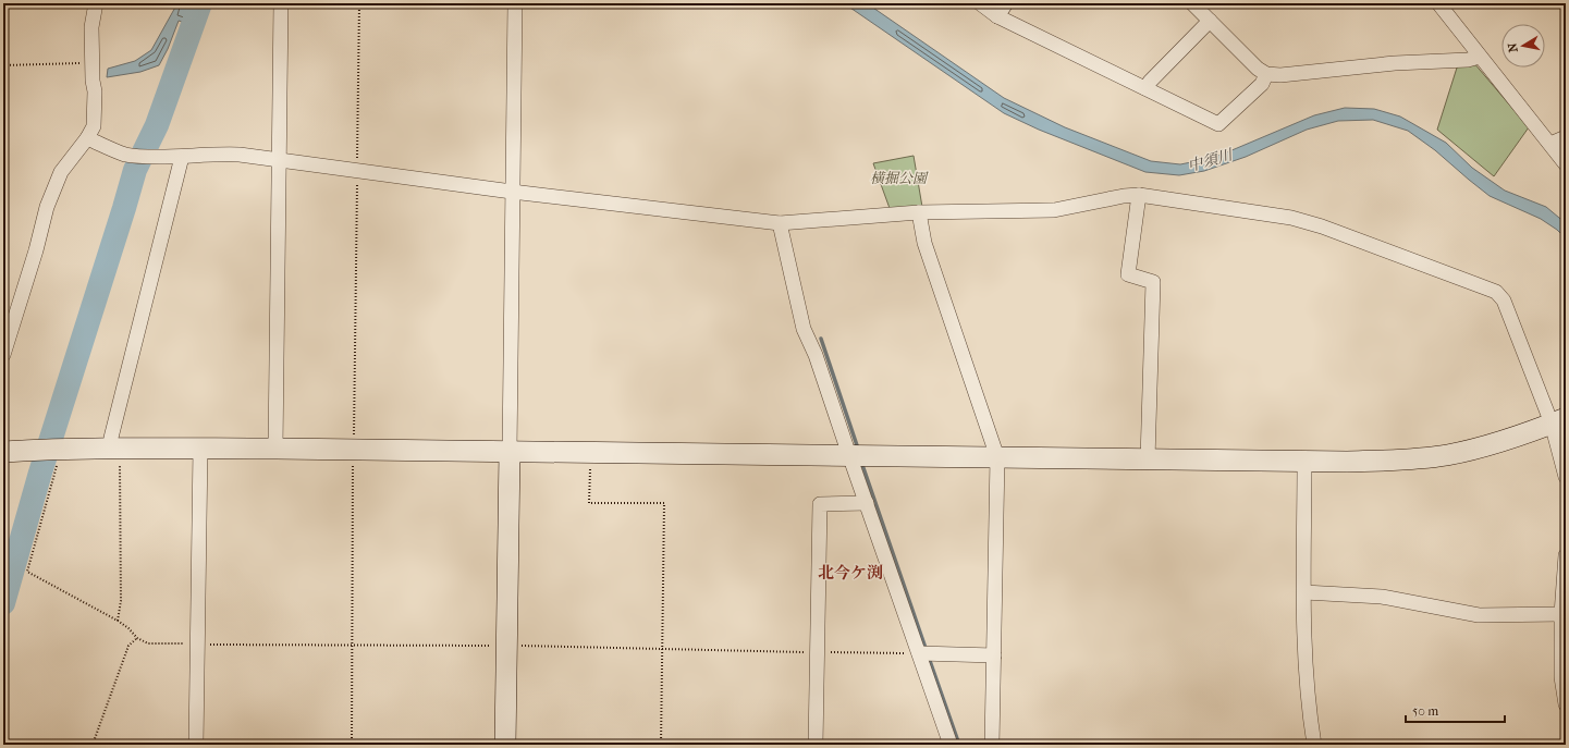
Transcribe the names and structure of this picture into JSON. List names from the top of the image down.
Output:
{
  "districts": ["北今ケ渕"],
  "water": ["中須川"],
  "parks": ["横掘公園"],
  "scale_bar": "50 m",
  "north": "left"
}
